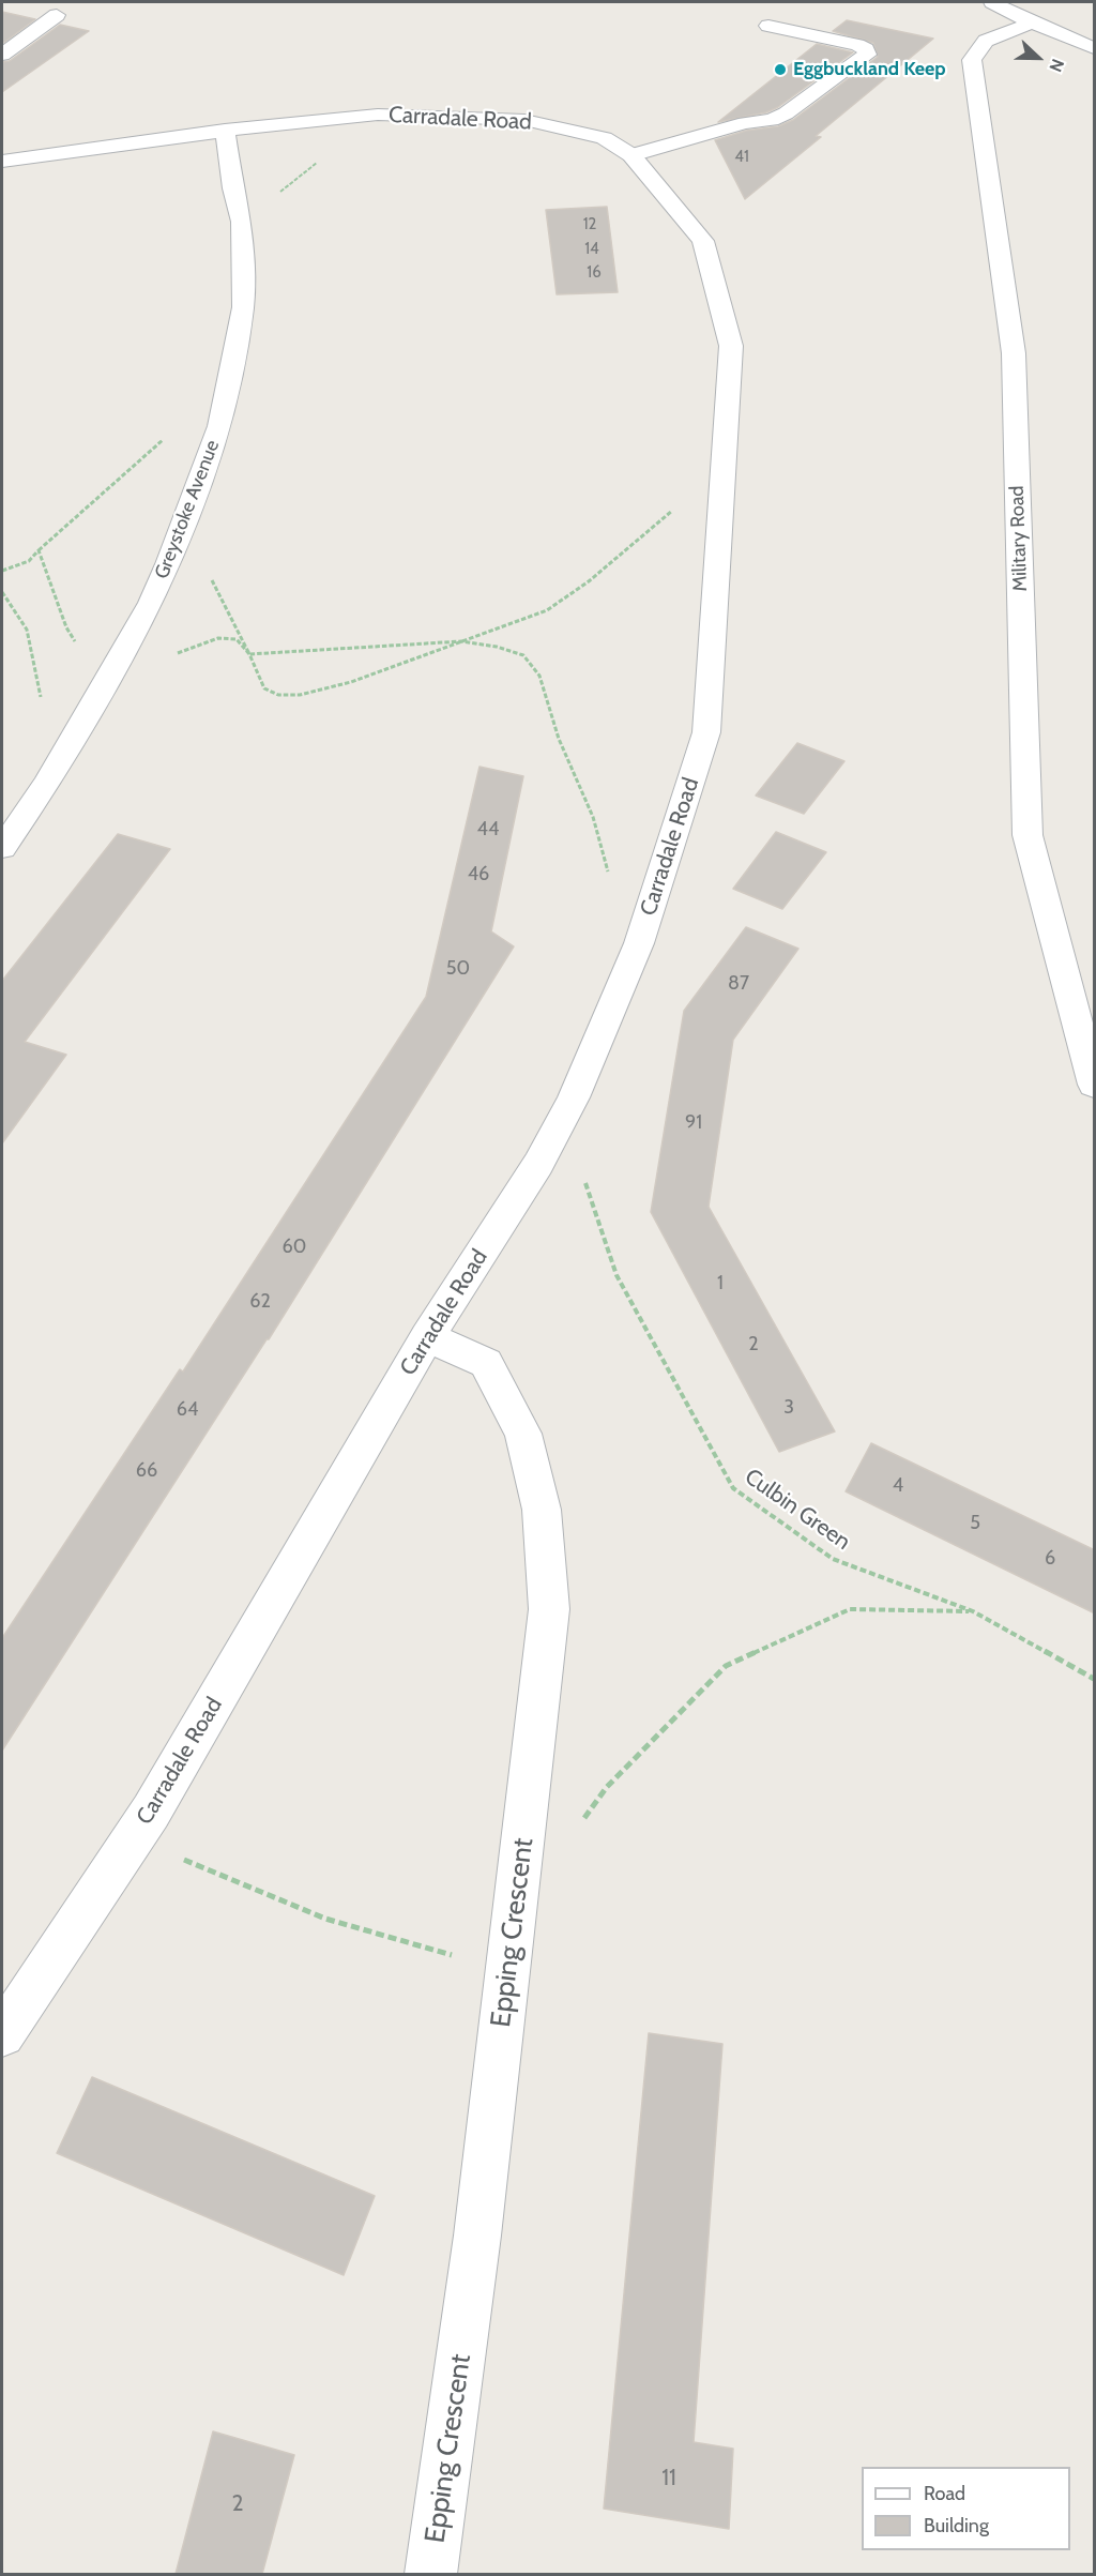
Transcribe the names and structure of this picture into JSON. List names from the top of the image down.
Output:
{
  "streets": {
    "street": [
      "Carradale Road",
      "Greystoke Avenue",
      "Military Road",
      "Epping Crescent"
    ],
    "path": ["Culbin Green"]
  },
  "crossings": [
    ["Carradale Road", "Greystoke Avenue"],
    ["Carradale Road", "Culbin Green"],
    ["Carradale Road", "Epping Crescent"]
  ],
  "places": ["Eggbuckland Keep"],
  "house_numbers": [
    "41",
    "12",
    "14",
    "16",
    "44",
    "46",
    "50",
    "87",
    "91",
    "60",
    "1",
    "62",
    "2",
    "3",
    "64",
    "66",
    "4",
    "5",
    "6",
    "11",
    "2"
  ],
  "legend": ["Road", "Building"],
  "north": "right"
}
